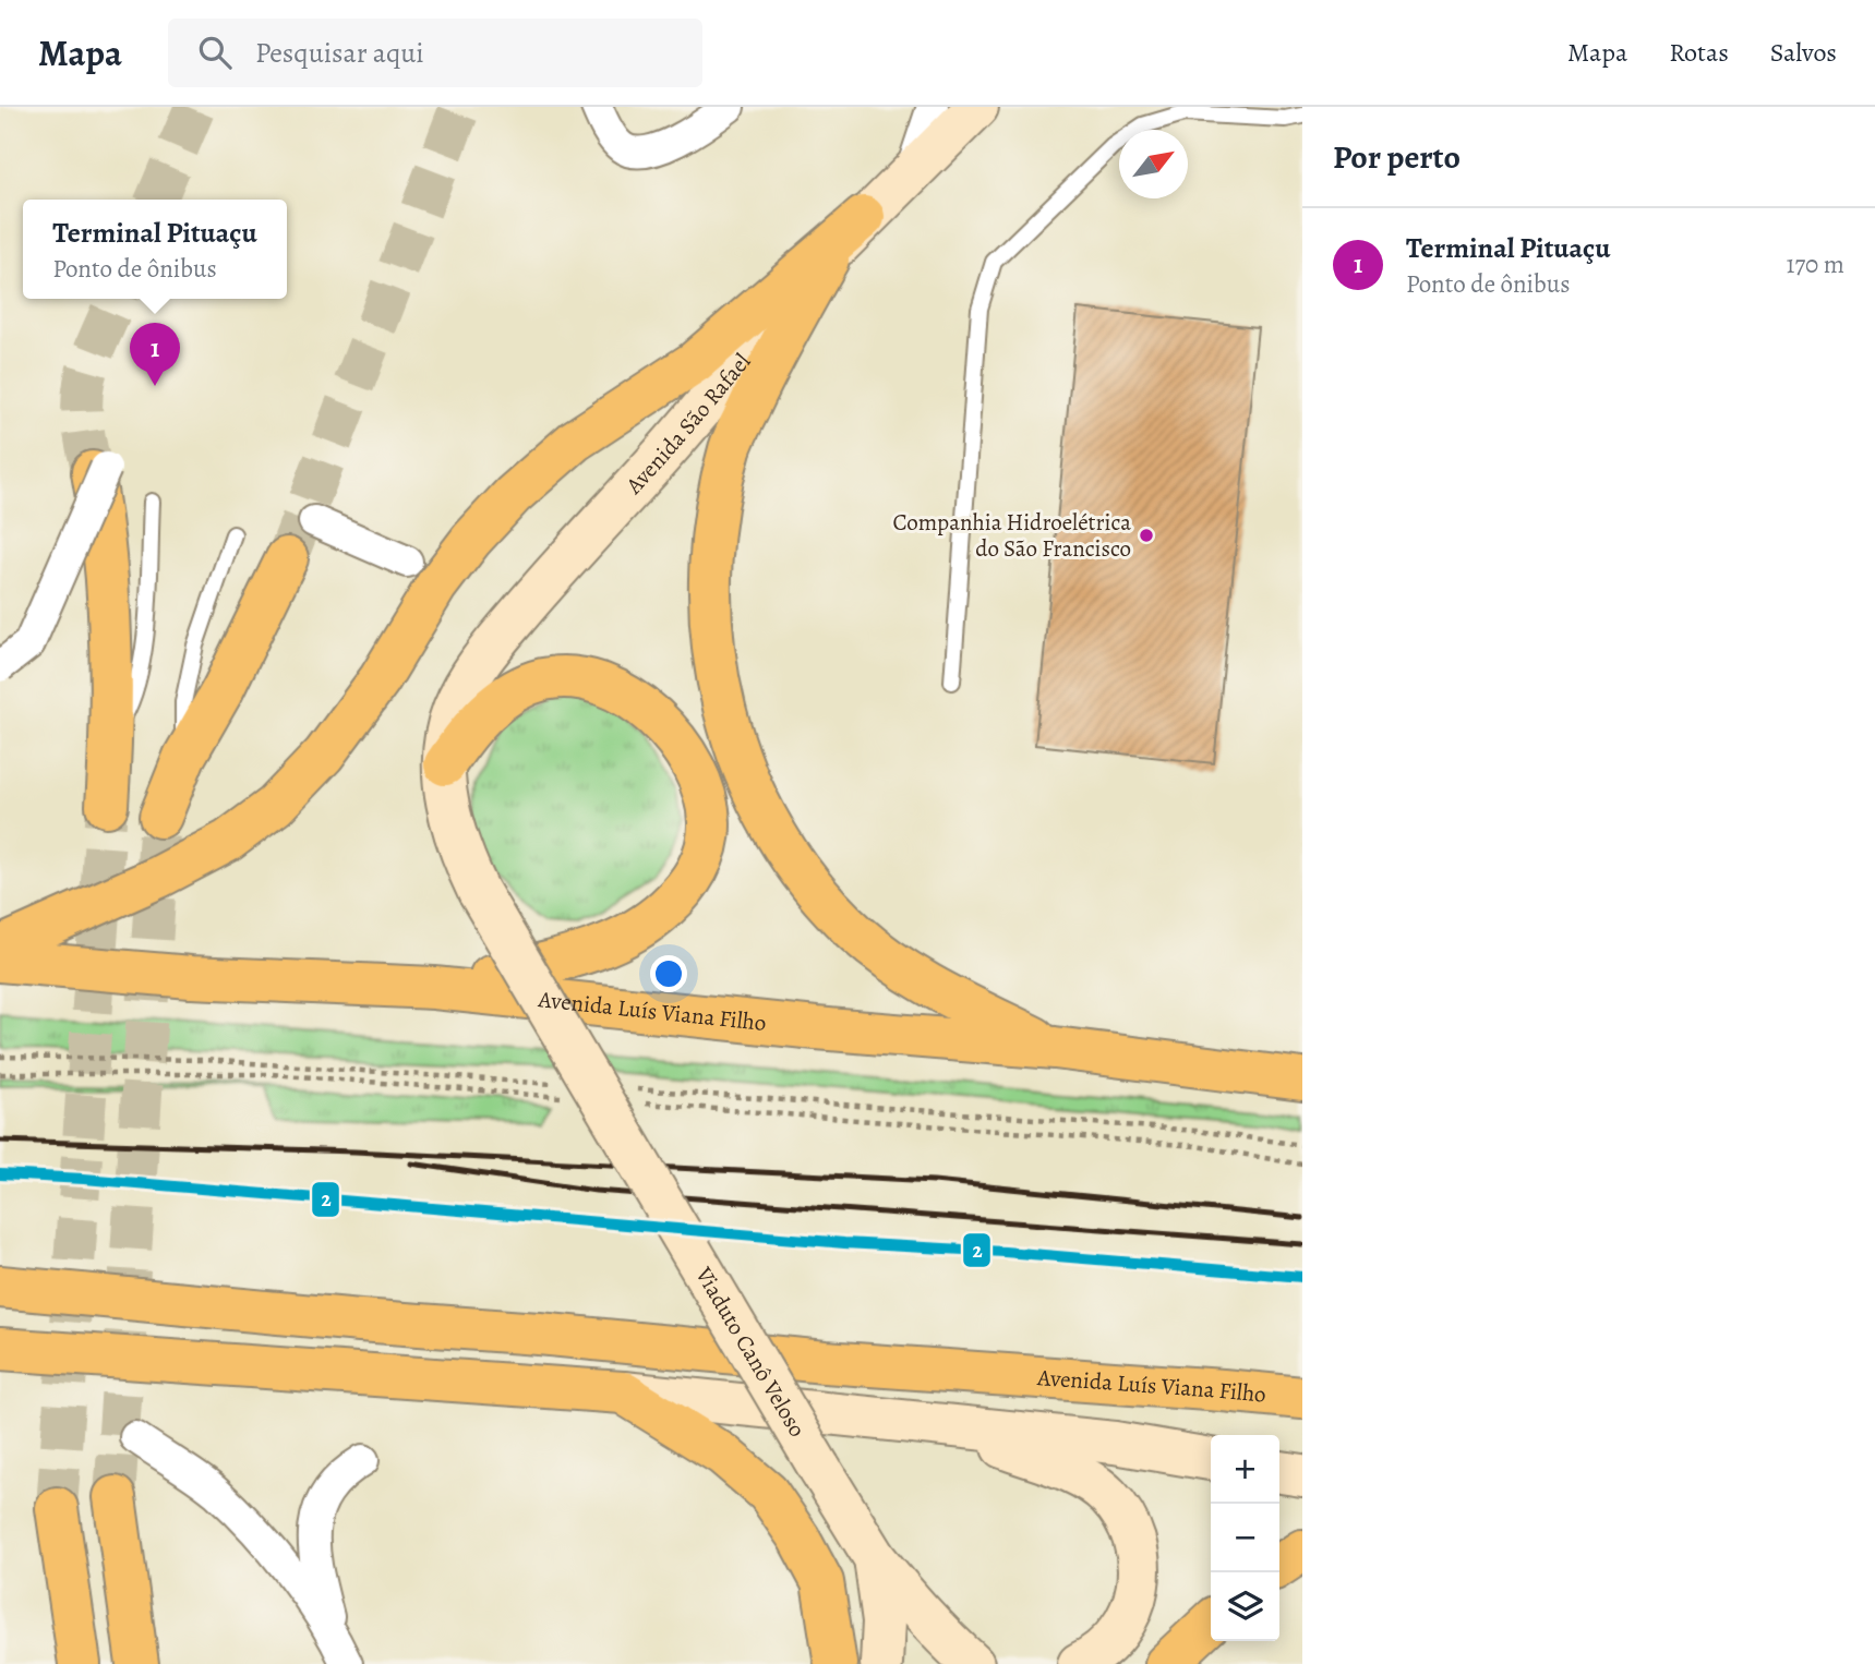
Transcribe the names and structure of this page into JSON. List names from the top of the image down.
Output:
{
  "streets": {
    "main road": ["Avenida São Rafael", "Avenida Luís Viana Filho", "Viaduto Canô Veloso"]
  },
  "crossings": [
    ["Avenida São Rafael", "Viaduto Canô Veloso"]
  ],
  "places": ["Companhia Hidroelétrica do São Francisco"],
  "lines": ["transit line 2"],
  "north": "top right",
  "page": {
    "header": "Mapa",
    "search": "Pesquisar aqui",
    "nav": ["Mapa", "Rotas", "Salvos"],
    "heading": "Por perto",
    "popup": ["Terminal Pituaçu", "Ponto de ônibus"],
    "list": [
      {
        "mark": "1",
        "name": "Terminal Pituaçu",
        "note": "Ponto de ônibus",
        "value": "170 m"
      }
    ],
    "pins": "1",
    "map_buttons": ["+", "−"]
  }
}
